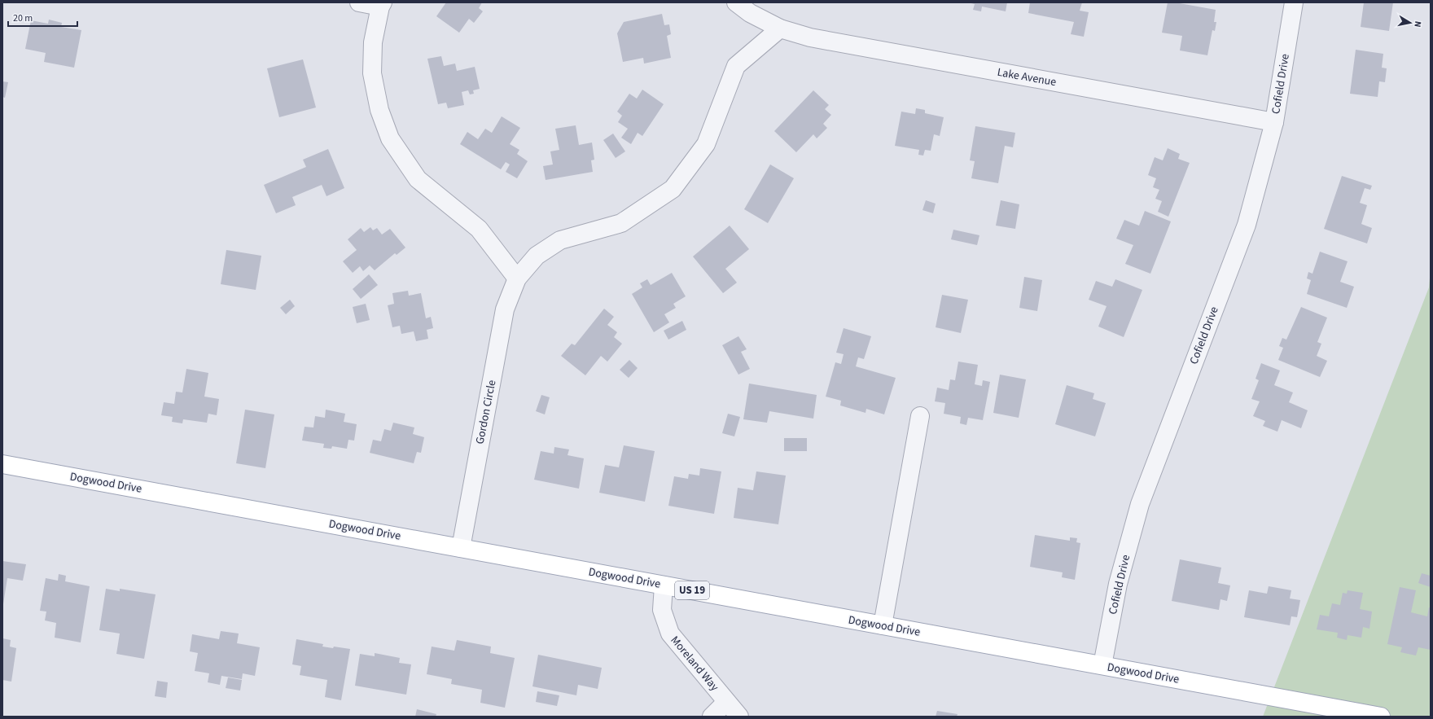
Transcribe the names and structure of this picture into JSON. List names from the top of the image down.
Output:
{
  "streets": {
    "main road": ["Dogwood Drive", "US 19"],
    "street": [
      "Lake Avenue",
      "Cofield Drive",
      "Gordon Circle",
      "Moreland Way"
    ]
  },
  "crossings": [
    ["Lake Avenue", "Cofield Drive"],
    ["Lake Avenue", "Gordon Circle"],
    ["Cofield Drive", "Dogwood Drive"],
    ["Gordon Circle", "Dogwood Drive"],
    ["Dogwood Drive", "Moreland Way"]
  ],
  "scale_bar": "20 m",
  "north": "right"
}
